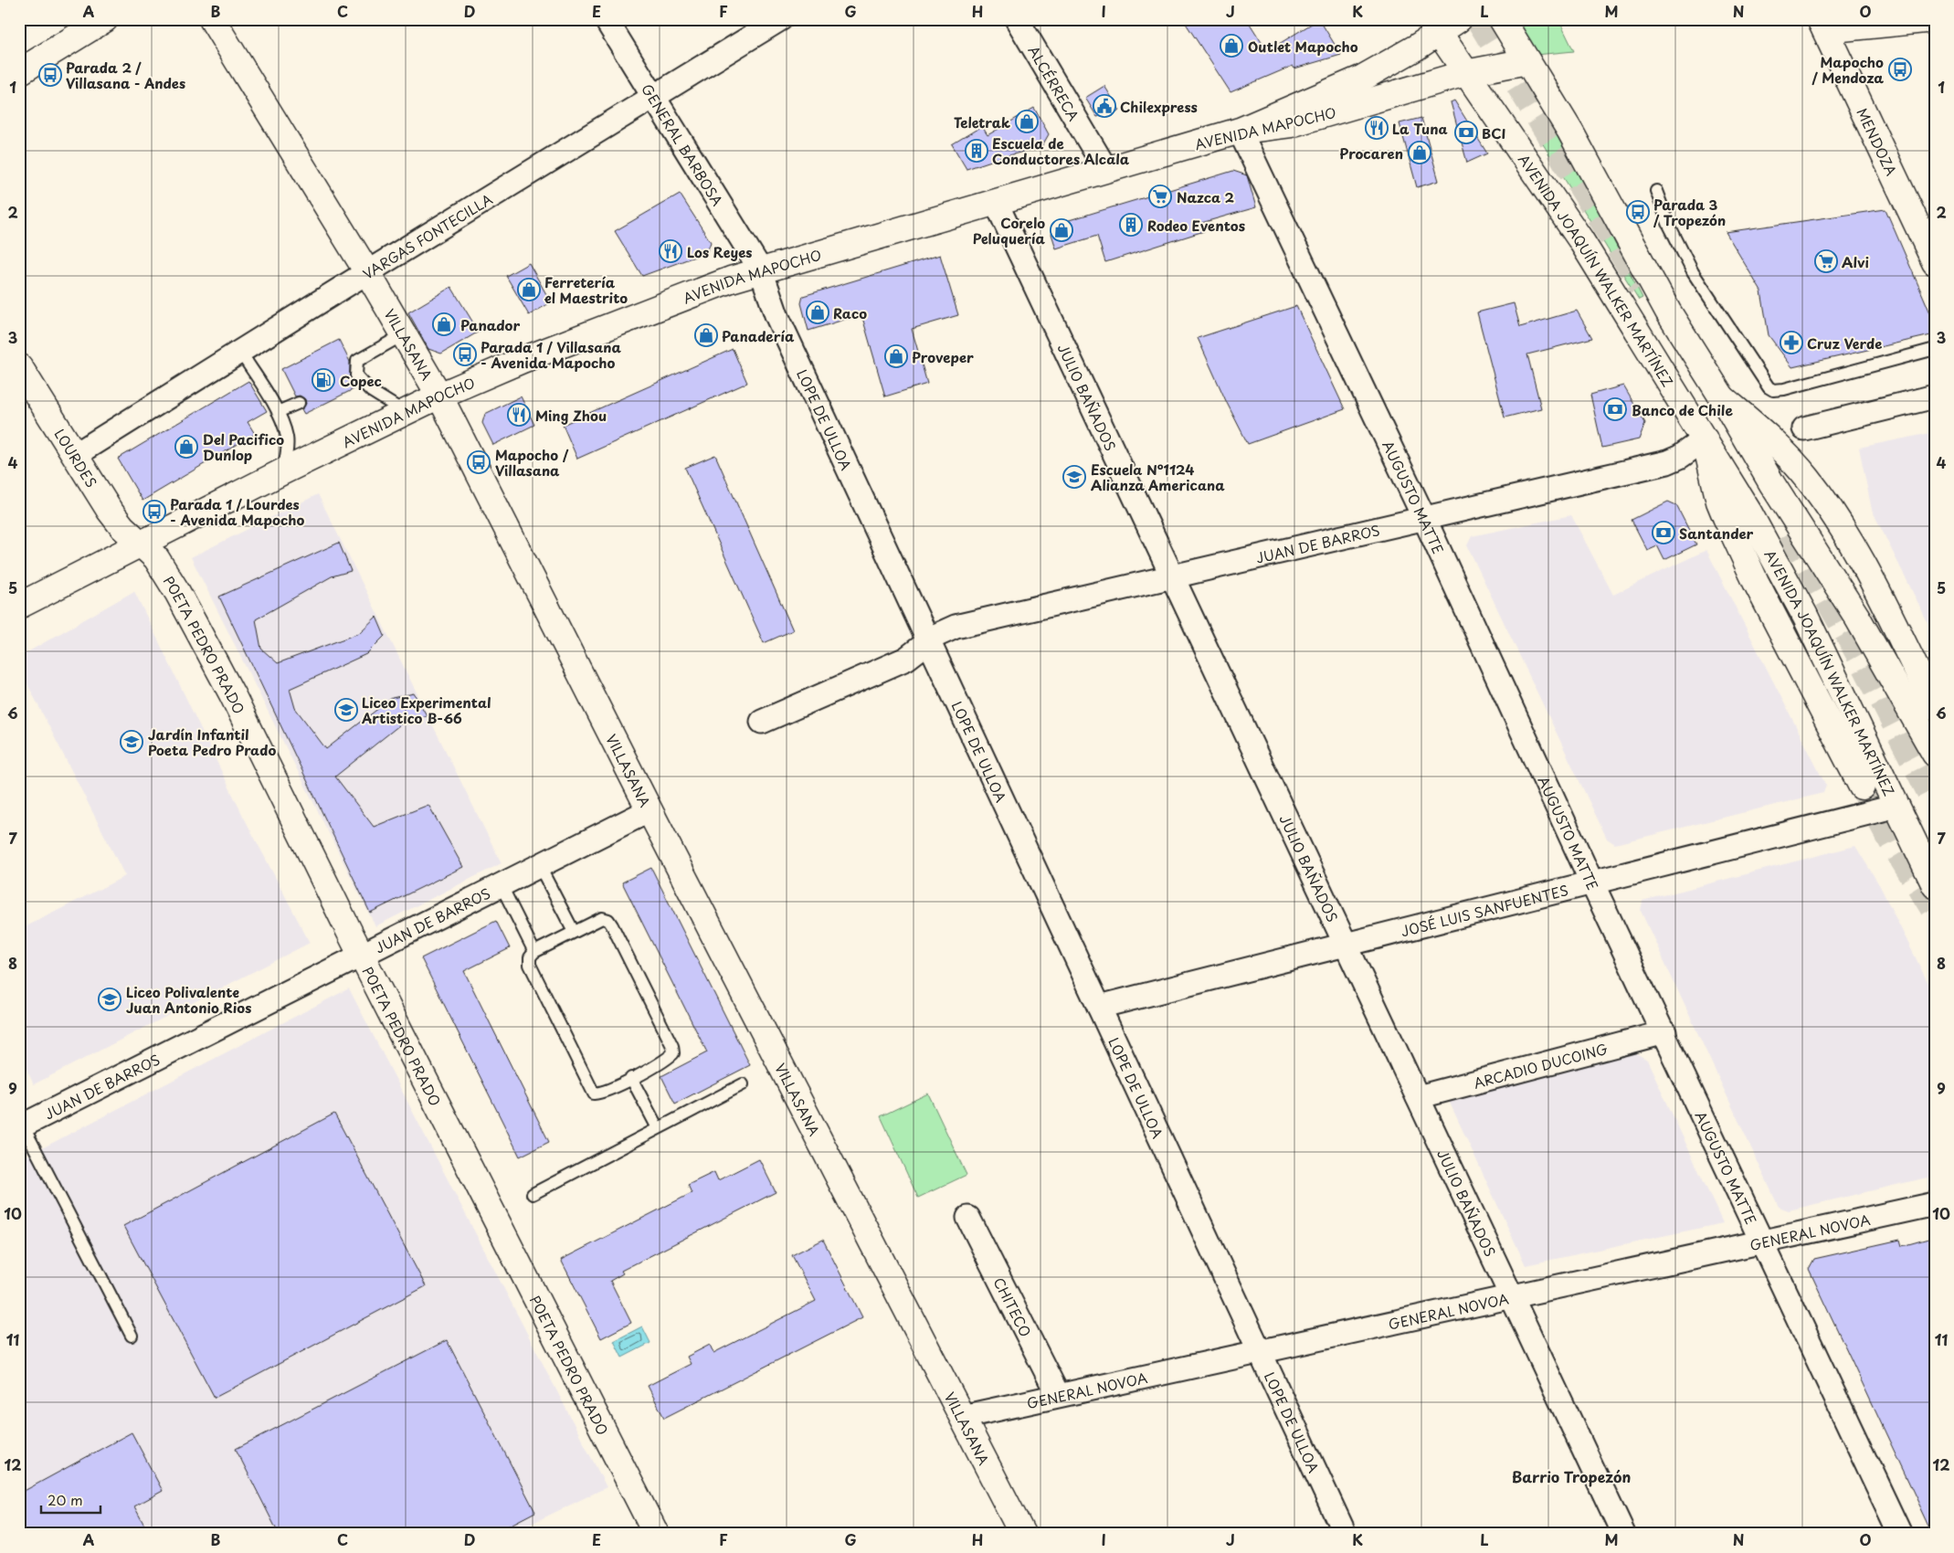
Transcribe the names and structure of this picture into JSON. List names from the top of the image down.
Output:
{
  "streets": {
    "main road": [
      "AVENIDA MAPOCHO",
      "MENDOZA",
      "AVENIDA JOAQUÍN WALKER MARTÍNEZ",
      "VILLASANA",
      "LOURDES",
      "POETA PEDRO PRADO"
    ],
    "street": [
      "ALCÉRRECA",
      "GENERAL BARBOSA",
      "VARGAS FONTECILLA",
      "JULIO BAÑADOS",
      "LOPE DE ULLOA",
      "AUGUSTO MATTE",
      "JUAN DE BARROS",
      "JOSÉ LUIS SANFUENTES",
      "ARCADIO DUCOING",
      "GENERAL NOVOA",
      "CHITECO"
    ]
  },
  "crossings": [
    ["ALCÉRRECA", "AVENIDA MAPOCHO"],
    ["AVENIDA MAPOCHO", "GENERAL BARBOSA"],
    ["AVENIDA MAPOCHO", "AVENIDA JOAQUÍN WALKER MARTÍNEZ"],
    ["AVENIDA MAPOCHO", "VILLASANA"],
    ["AVENIDA MAPOCHO", "JULIO BAÑADOS"],
    ["AVENIDA MAPOCHO", "LOPE DE ULLOA"],
    ["AVENIDA MAPOCHO", "LOURDES"],
    ["AVENIDA MAPOCHO", "AUGUSTO MATTE"],
    ["AVENIDA MAPOCHO", "POETA PEDRO PRADO"],
    ["GENERAL BARBOSA", "VARGAS FONTECILLA"],
    ["GENERAL BARBOSA", "LOPE DE ULLOA"],
    ["VARGAS FONTECILLA", "VILLASANA"],
    ["VARGAS FONTECILLA", "LOURDES"],
    ["AVENIDA JOAQUÍN WALKER MARTÍNEZ", "JUAN DE BARROS"],
    ["AVENIDA JOAQUÍN WALKER MARTÍNEZ", "JOSÉ LUIS SANFUENTES"],
    ["VILLASANA", "JUAN DE BARROS"],
    ["VILLASANA", "GENERAL NOVOA"],
    ["JULIO BAÑADOS", "JUAN DE BARROS"],
    ["JULIO BAÑADOS", "JOSÉ LUIS SANFUENTES"],
    ["JULIO BAÑADOS", "ARCADIO DUCOING"],
    ["JULIO BAÑADOS", "GENERAL NOVOA"],
    ["LOPE DE ULLOA", "JUAN DE BARROS"],
    ["LOPE DE ULLOA", "JOSÉ LUIS SANFUENTES"],
    ["LOPE DE ULLOA", "GENERAL NOVOA"],
    ["LOURDES", "POETA PEDRO PRADO"],
    ["AUGUSTO MATTE", "JUAN DE BARROS"],
    ["AUGUSTO MATTE", "JOSÉ LUIS SANFUENTES"],
    ["AUGUSTO MATTE", "ARCADIO DUCOING"],
    ["AUGUSTO MATTE", "GENERAL NOVOA"],
    ["JUAN DE BARROS", "POETA PEDRO PRADO"],
    ["GENERAL NOVOA", "CHITECO"]
  ],
  "districts": ["Barrio Tropezón"],
  "places": {
    "shop": [
      "Outlet Mapocho",
      "Teletrak",
      "Procaren",
      "Corelo Peluquería",
      "Ferretería el Maestrito",
      "Raco",
      "Panador",
      "Panadería",
      "Proveper",
      "Del Pacifico Dunlop"
    ],
    "bus stop": [
      "Mapocho / Mendoza",
      "Parada 2 / Villasana - Andes",
      "Parada 3 / Tropezón",
      "Parada 1 / Villasana - Avenida Mapocho",
      "Mapocho / Villasana",
      "Parada 1 / Lourdes - Avenida Mapocho"
    ],
    "public building": ["Chilexpress"],
    "restaurant": ["La Tuna", "Los Reyes", "Ming Zhou"],
    "bank": ["BCI", "Banco de Chile", "Santander"],
    "building": ["Escuela de Conductores Alcala", "Rodeo Eventos"],
    "supermarket": ["Nazca 2", "Alvi"],
    "pharmacy": ["Cruz Verde"],
    "fuel station": ["Copec"],
    "school or university": [
      "Escuela N°1124 Alianza Americana",
      "Liceo Experimental Artistico B-66",
      "Jardín Infantil Poeta Pedro Prado",
      "Liceo Polivalente Juan Antonio Rios"
    ]
  },
  "scale_bar": "20 m",
  "grid": {
    "columns": [
      "A",
      "B",
      "C",
      "D",
      "E",
      "F",
      "G",
      "H",
      "I",
      "J",
      "K",
      "L",
      "M",
      "N",
      "O"
    ],
    "rows": [
      "1",
      "2",
      "3",
      "4",
      "5",
      "6",
      "7",
      "8",
      "9",
      "10",
      "11",
      "12"
    ]
  }
}
